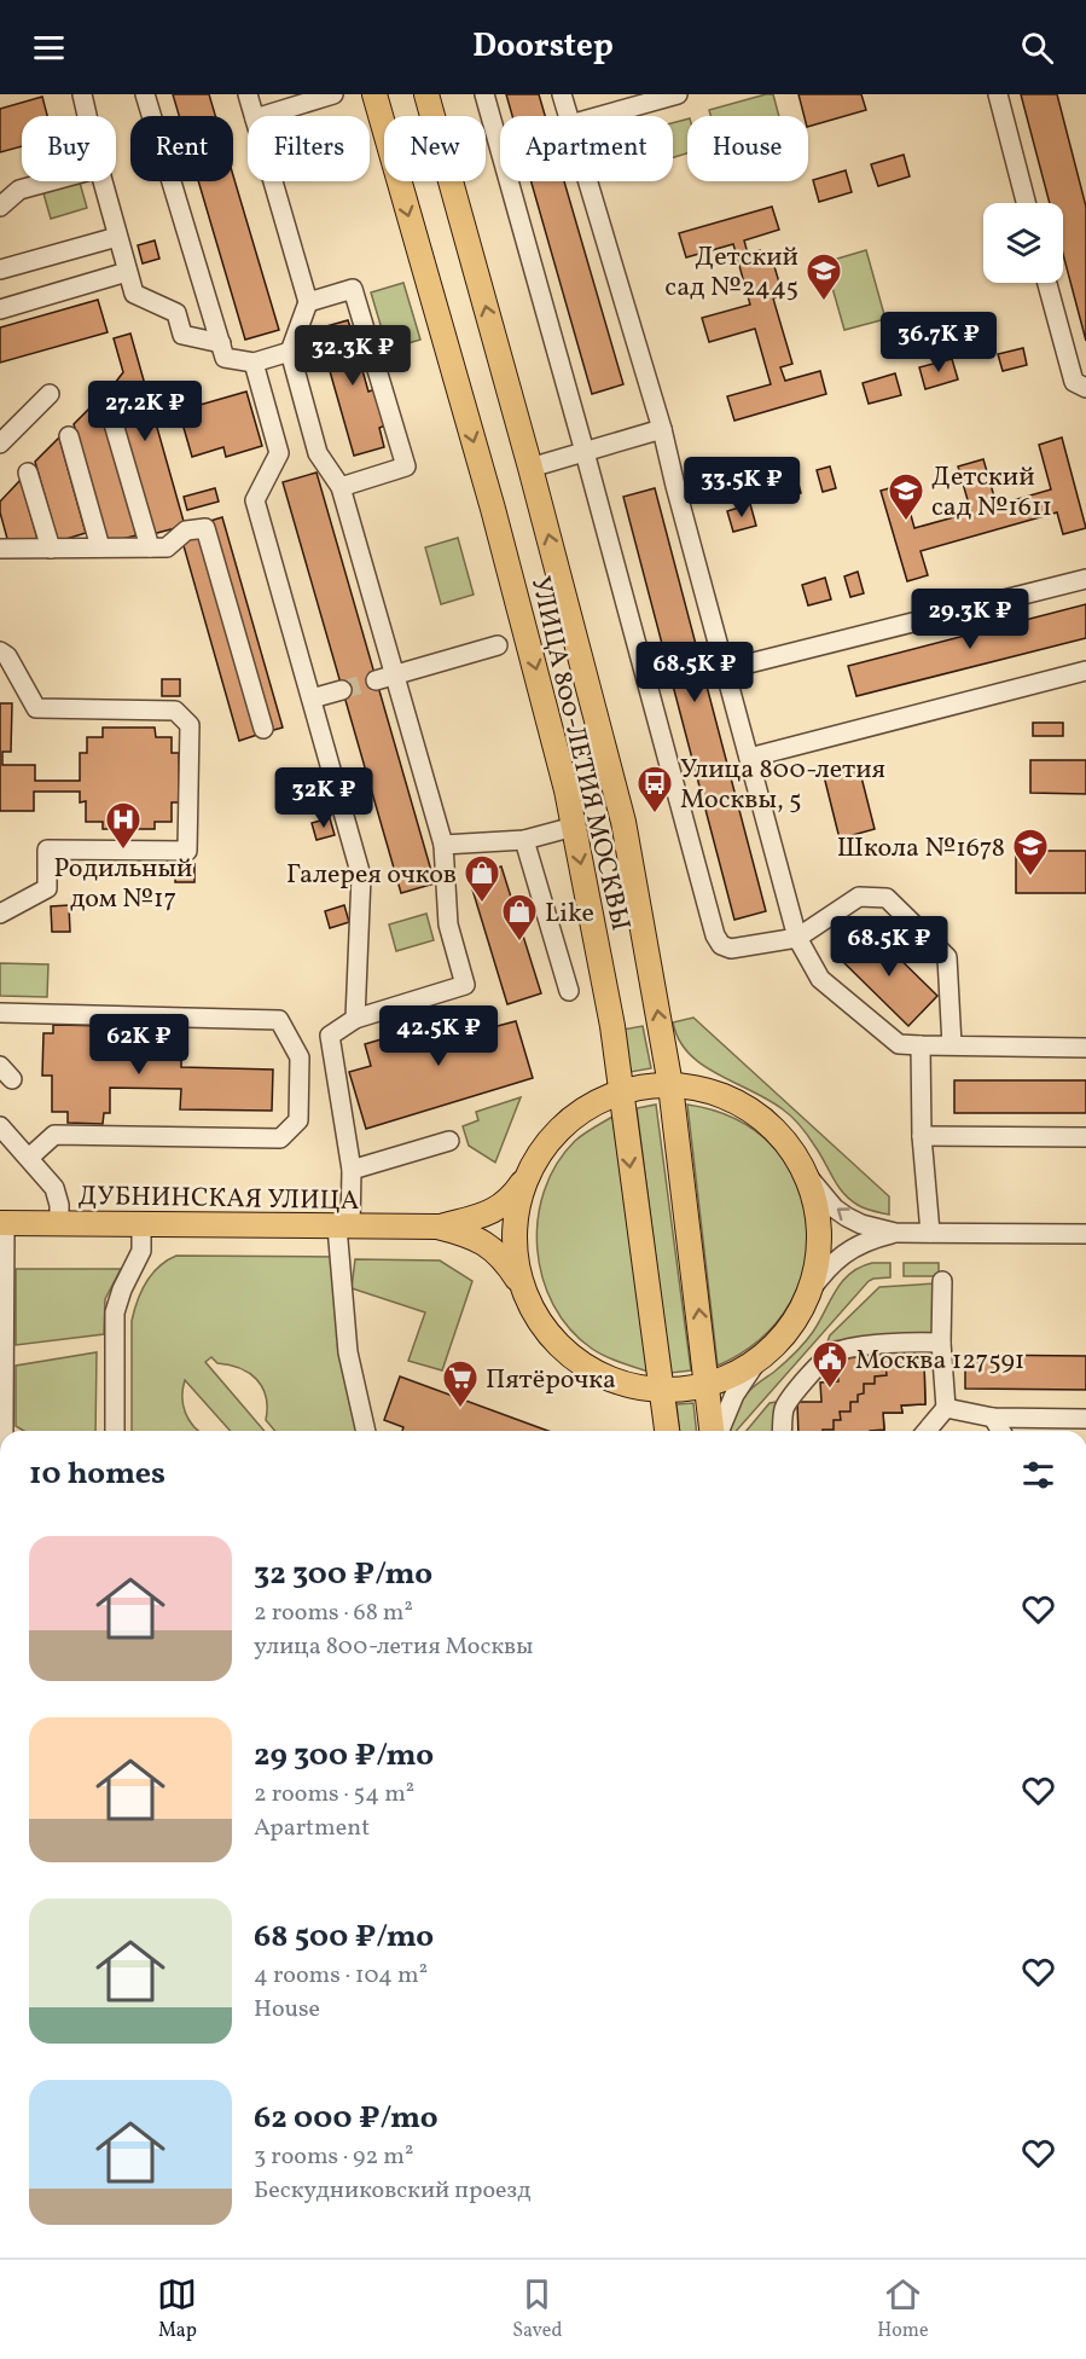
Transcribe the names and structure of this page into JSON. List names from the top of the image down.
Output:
{
  "streets": {
    "main road": ["УЛИЦА 800-ЛЕТИЯ МОСКВЫ", "ДУБНИНСКАЯ УЛИЦА"]
  },
  "places": {
    "school or university": ["Детский сад №2445", "Детский сад №1611", "Школа №1678"],
    "bus stop": ["Улица 800-летия Москвы, 5"],
    "hospital": ["Родильный дом №17"],
    "shop": ["Галерея очков", "Like"],
    "public building": ["Москва 127591"],
    "supermarket": ["Пятёрочка"]
  },
  "page": {
    "header": "Doorstep",
    "chip": [
      "Buy",
      "Rent",
      "Filters",
      "New",
      "Apartment",
      "House"
    ],
    "price": [
      "36.7K ₽",
      "32.3K ₽",
      "27.2K ₽",
      "33.5K ₽",
      "29.3K ₽",
      "68.5K ₽",
      "32K ₽",
      "68.5K ₽",
      "42.5K ₽",
      "62K ₽"
    ],
    "heading": "10 homes",
    "list": [
      {
        "name": "32 300 ₽/mo",
        "note": "2 rooms · 68 m² · улица 800-летия Москвы"
      },
      {
        "name": "29 300 ₽/mo",
        "note": "2 rooms · 54 m² · Apartment"
      },
      {
        "name": "68 500 ₽/mo",
        "note": "4 rooms · 104 m² · House"
      },
      {
        "name": "62 000 ₽/mo",
        "note": "3 rooms · 92 m² · Бескудниковский проезд"
      }
    ],
    "tabs": ["Map", "Saved", "Home"]
  }
}
